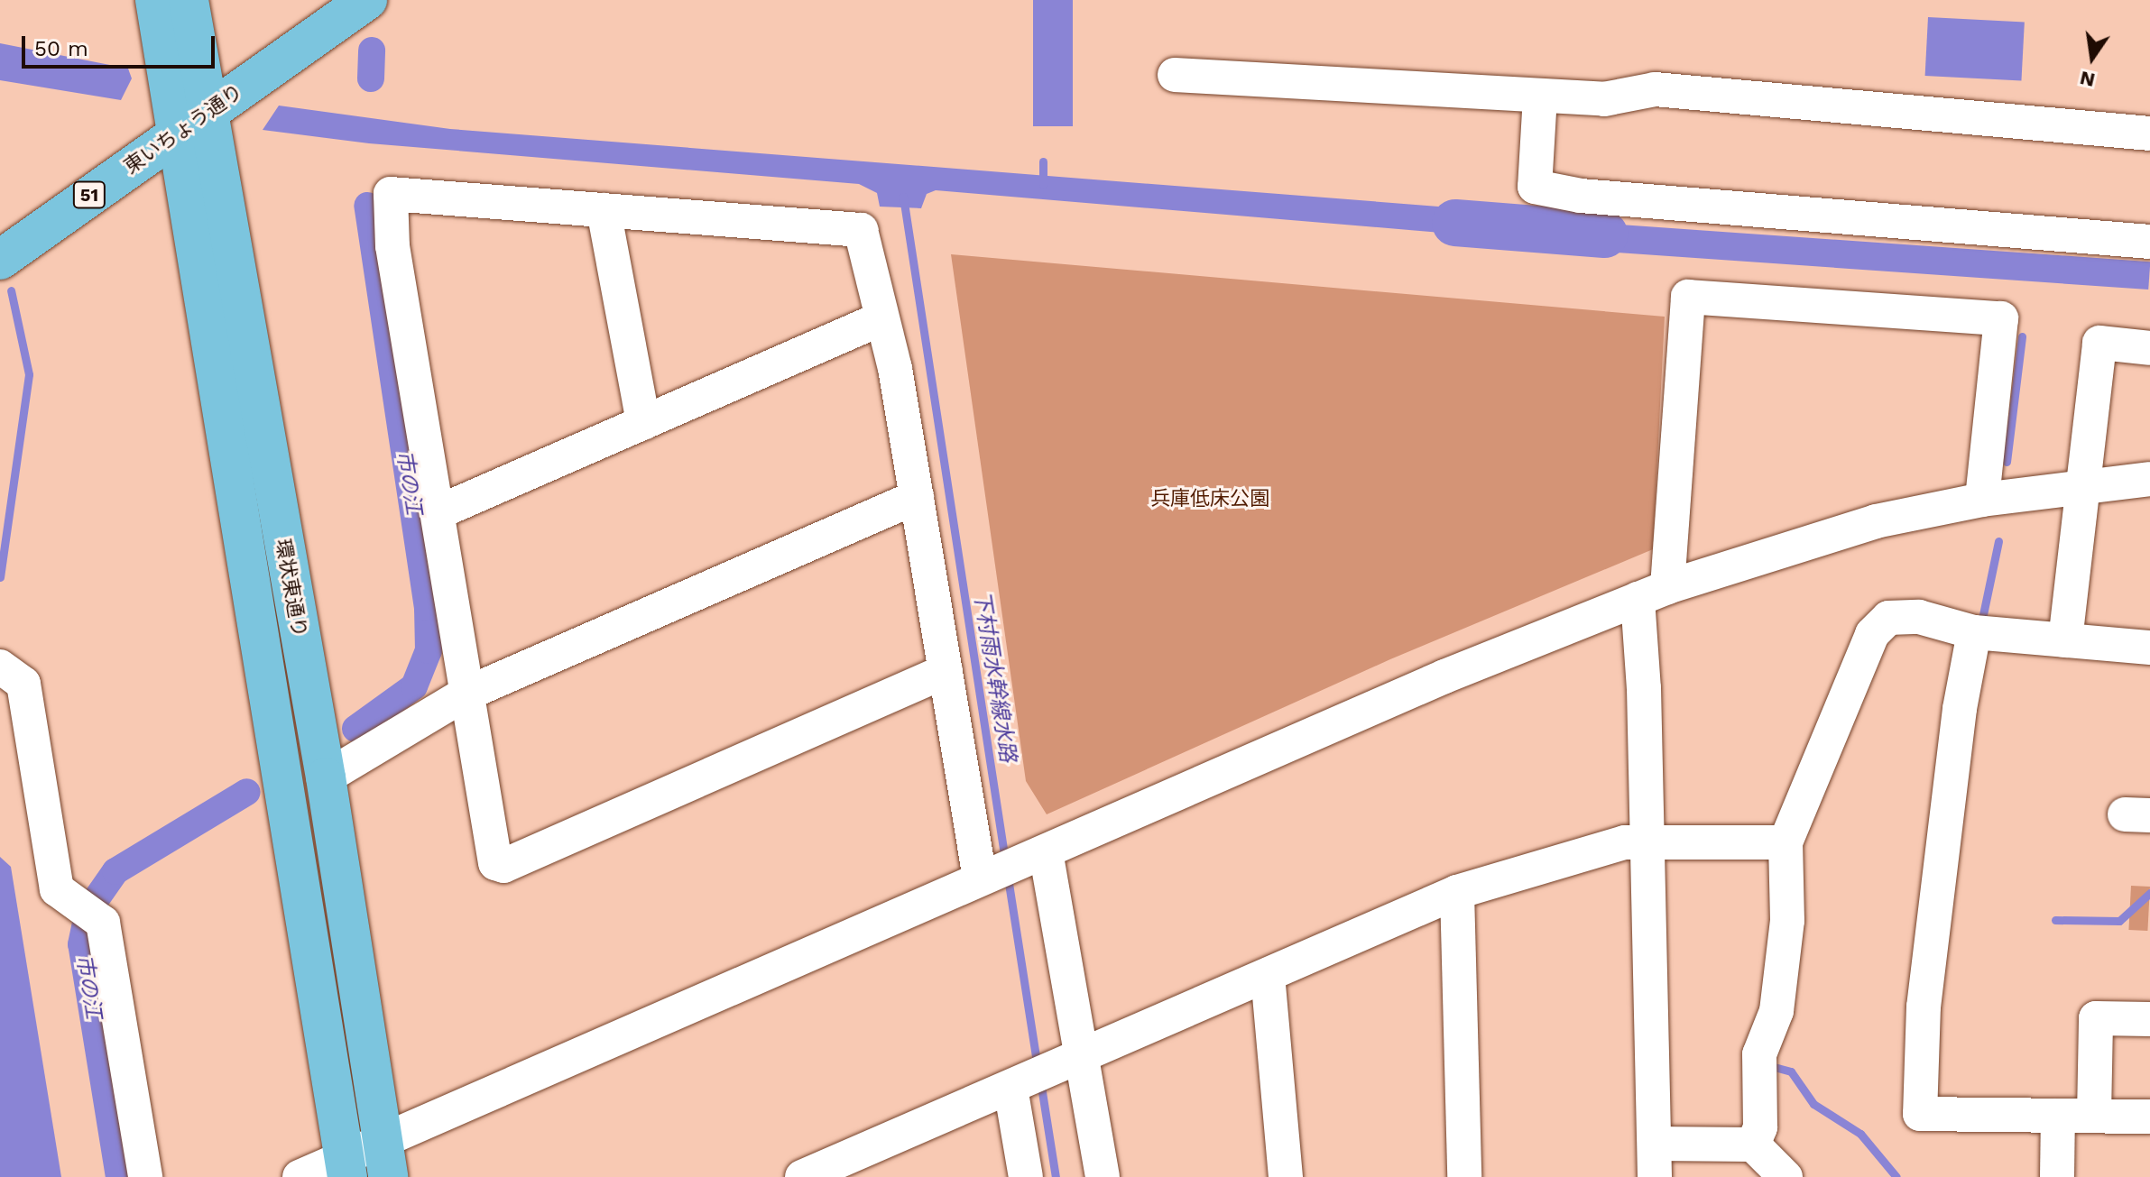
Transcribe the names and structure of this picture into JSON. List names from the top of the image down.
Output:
{
  "streets": {
    "main road": ["東いちょう通り", "51", "環状東通り"]
  },
  "crossings": [
    ["東いちょう通り", "環状東通り"]
  ],
  "water": ["市の江", "下村雨水幹線水路"],
  "parks": ["兵庫低床公園"],
  "scale_bar": "50 m",
  "north": "bottom"
}
